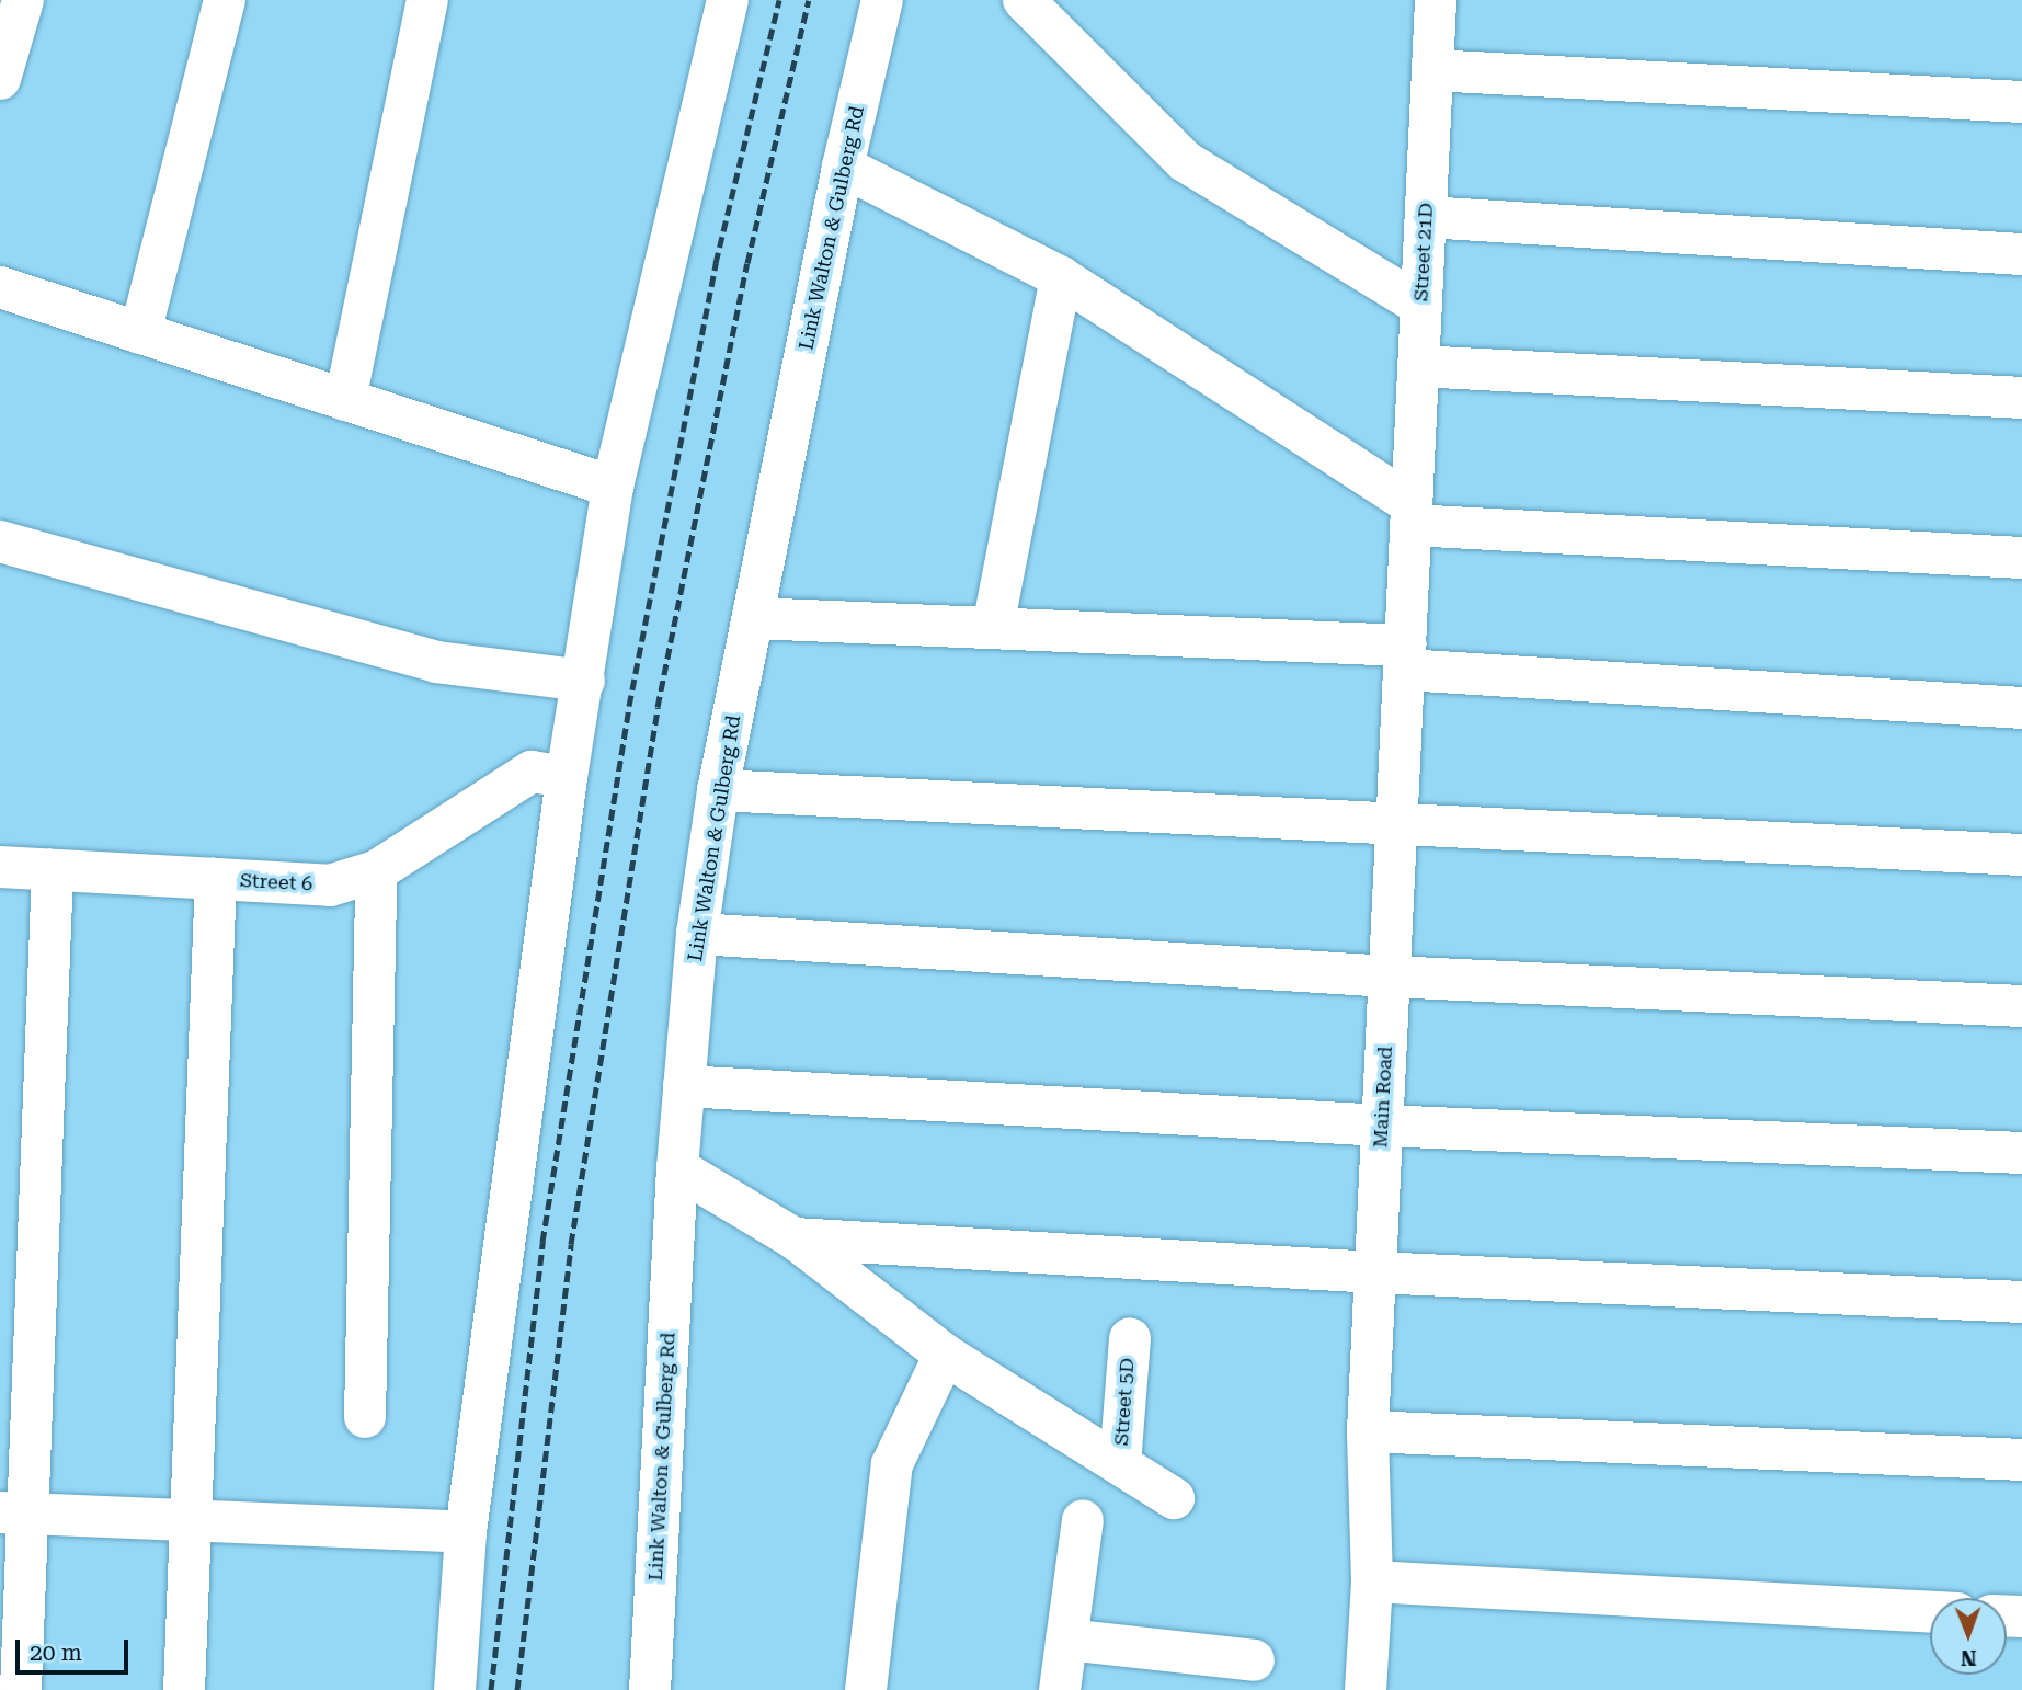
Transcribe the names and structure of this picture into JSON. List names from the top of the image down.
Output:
{
  "streets": {
    "street": [
      "Link Walton & Gulberg Rd",
      "Street 21D",
      "Street 6",
      "Main Road",
      "Street 5D"
    ]
  },
  "crossings": [
    ["Street 21D", "Main Road"]
  ],
  "scale_bar": "20 m",
  "north": "bottom"
}
